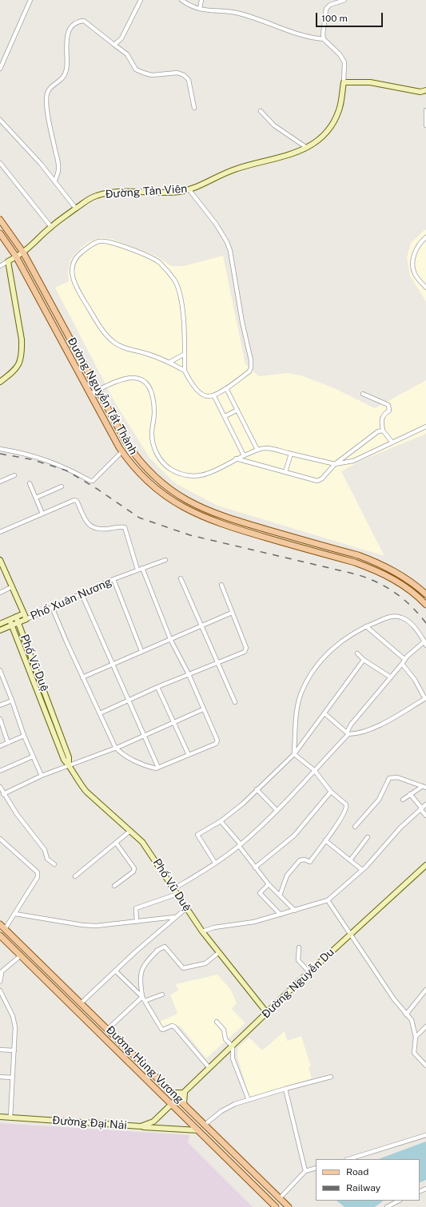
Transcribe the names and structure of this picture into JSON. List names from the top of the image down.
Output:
{
  "streets": {
    "main road": ["Đường Nguyễn Tất Thành", "Đường Hùng Vương"],
    "street": [
      "Đường Tản Viên",
      "Phố Xuân Nương",
      "Phố Vũ Duệ",
      "Đường Nguyễn Du",
      "Đường Đại Nải"
    ]
  },
  "crossings": [
    ["Đường Tản Viên", "Đường Nguyễn Tất Thành"],
    ["Phố Xuân Nương", "Phố Vũ Duệ"],
    ["Phố Vũ Duệ", "Đường Nguyễn Du"],
    ["Đường Nguyễn Du", "Đường Hùng Vương"],
    ["Đường Nguyễn Du", "Đường Đại Nải"],
    ["Đường Hùng Vương", "Đường Đại Nải"]
  ],
  "legend": ["Road", "Railway"],
  "scale_bar": "100 m"
}
